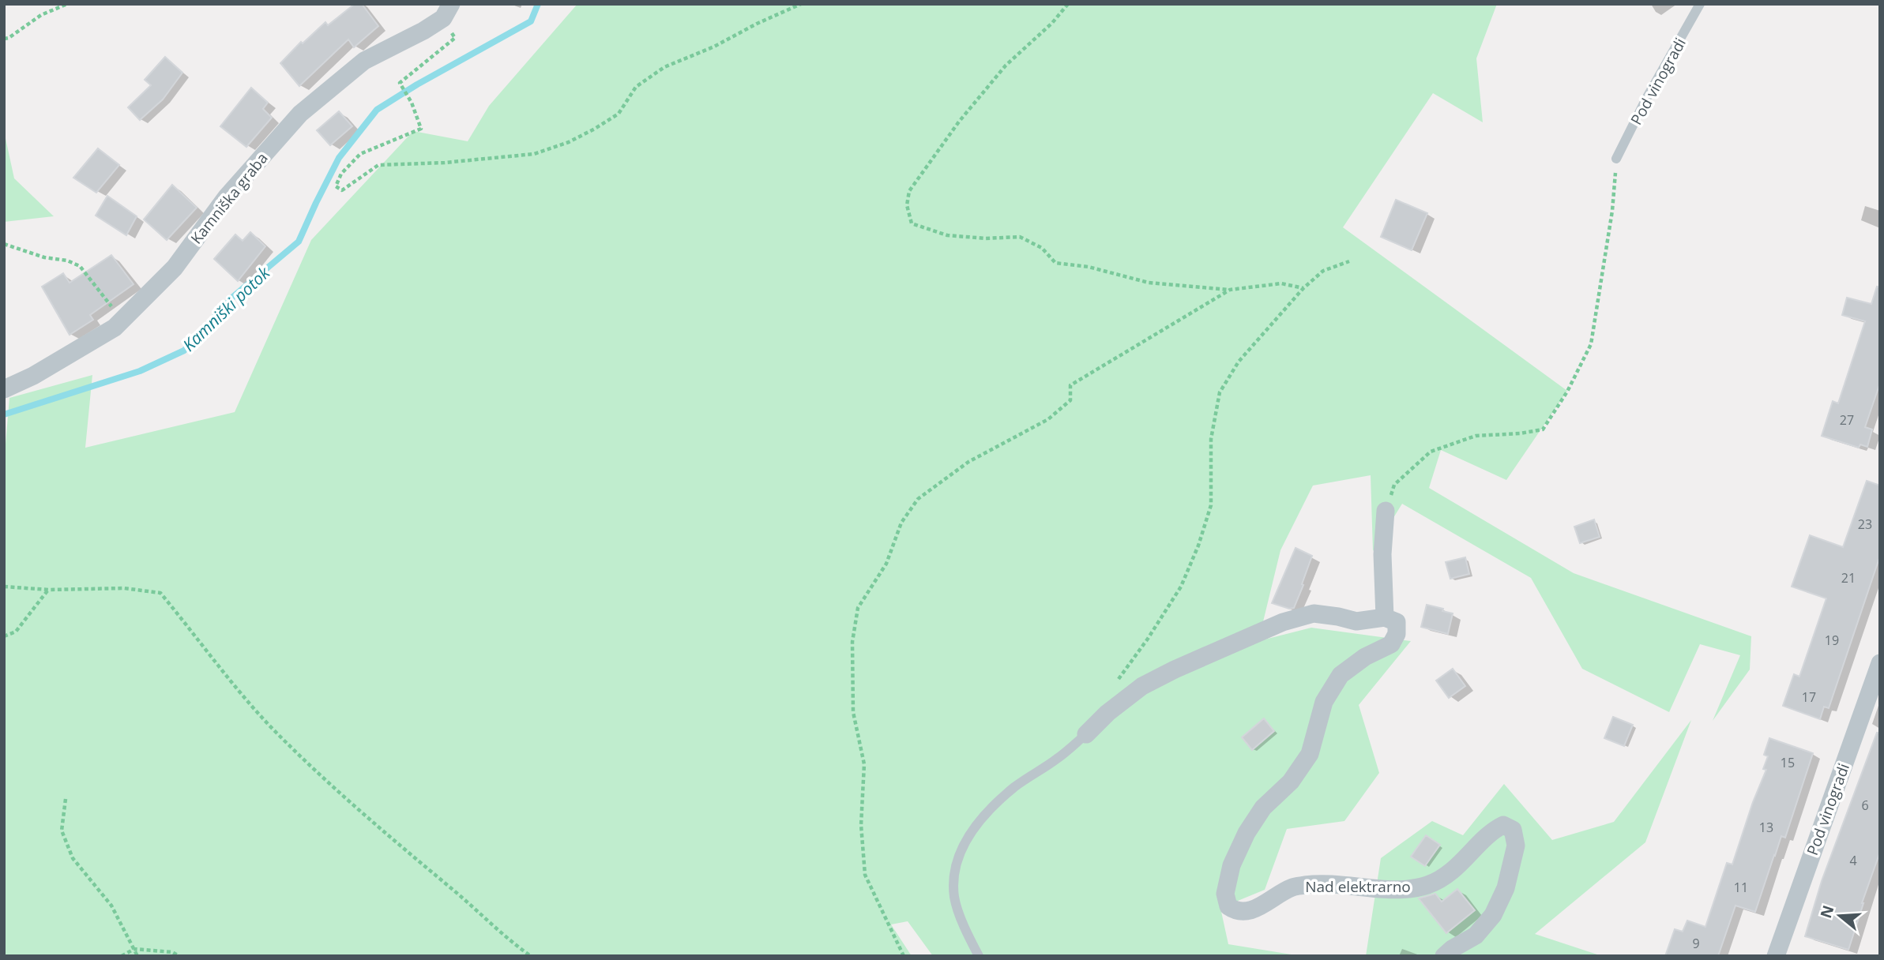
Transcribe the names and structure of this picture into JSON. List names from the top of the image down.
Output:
{
  "streets": {
    "street": ["Pod vinogradi", "Kamniška graba", "Nad elektrarno"]
  },
  "water": ["Kamniški potok"],
  "house_numbers": [
    "27",
    "23",
    "21",
    "19",
    "17",
    "15",
    "6",
    "13",
    "4",
    "11",
    "9"
  ],
  "north": "left"
}
